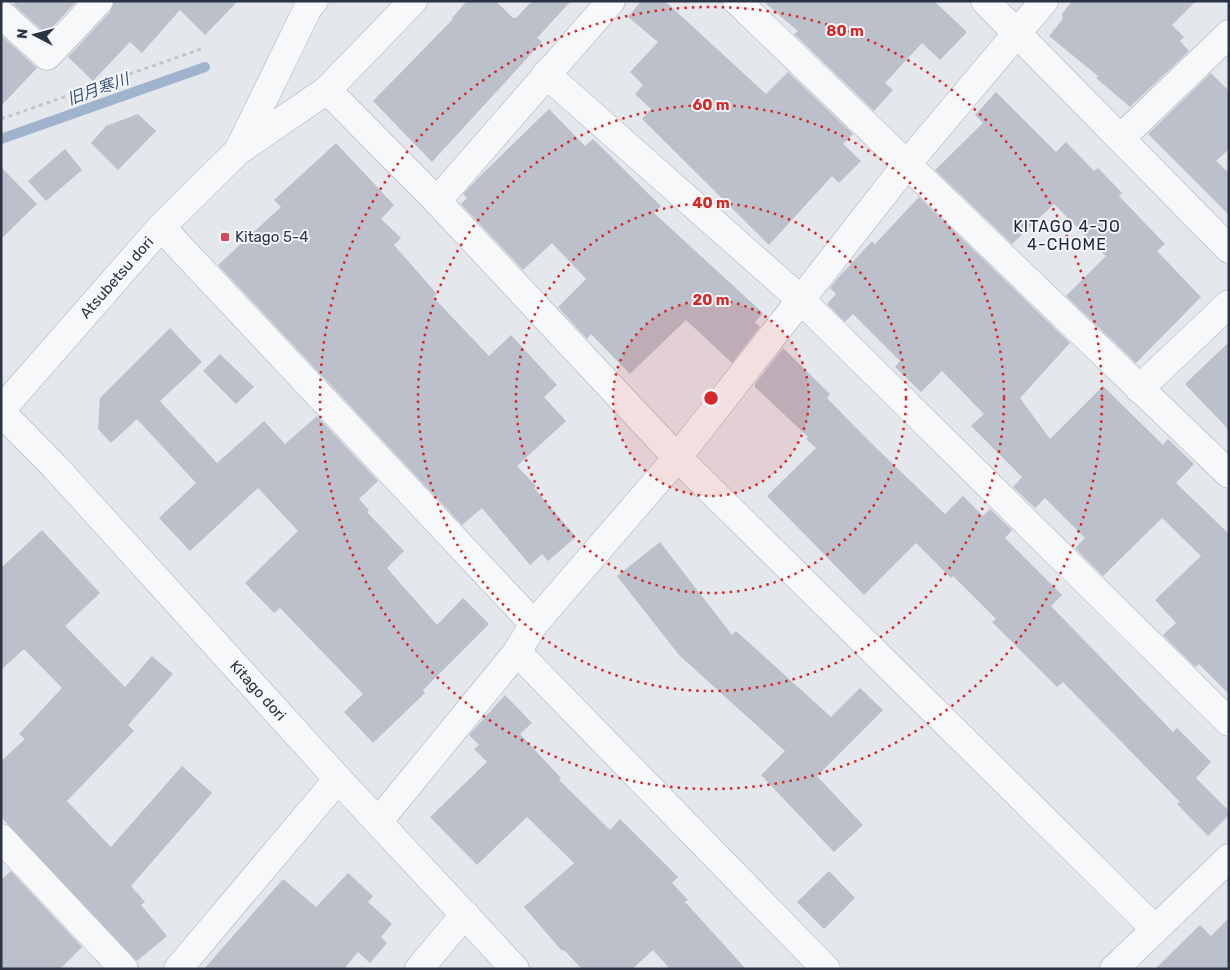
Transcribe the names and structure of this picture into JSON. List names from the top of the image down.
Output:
{
  "streets": {
    "street": ["Atsubetsu dori", "Kitago dori"]
  },
  "crossings": [
    ["Atsubetsu dori", "Kitago dori"]
  ],
  "districts": ["KITAGO 4-JO 4-CHOME"],
  "water": ["旧月寒川"],
  "places": {
    "transit": ["Kitago 5-4"]
  },
  "north": "left",
  "rings": [
    "80 m",
    "60 m",
    "40 m",
    "20 m"
  ]
}
